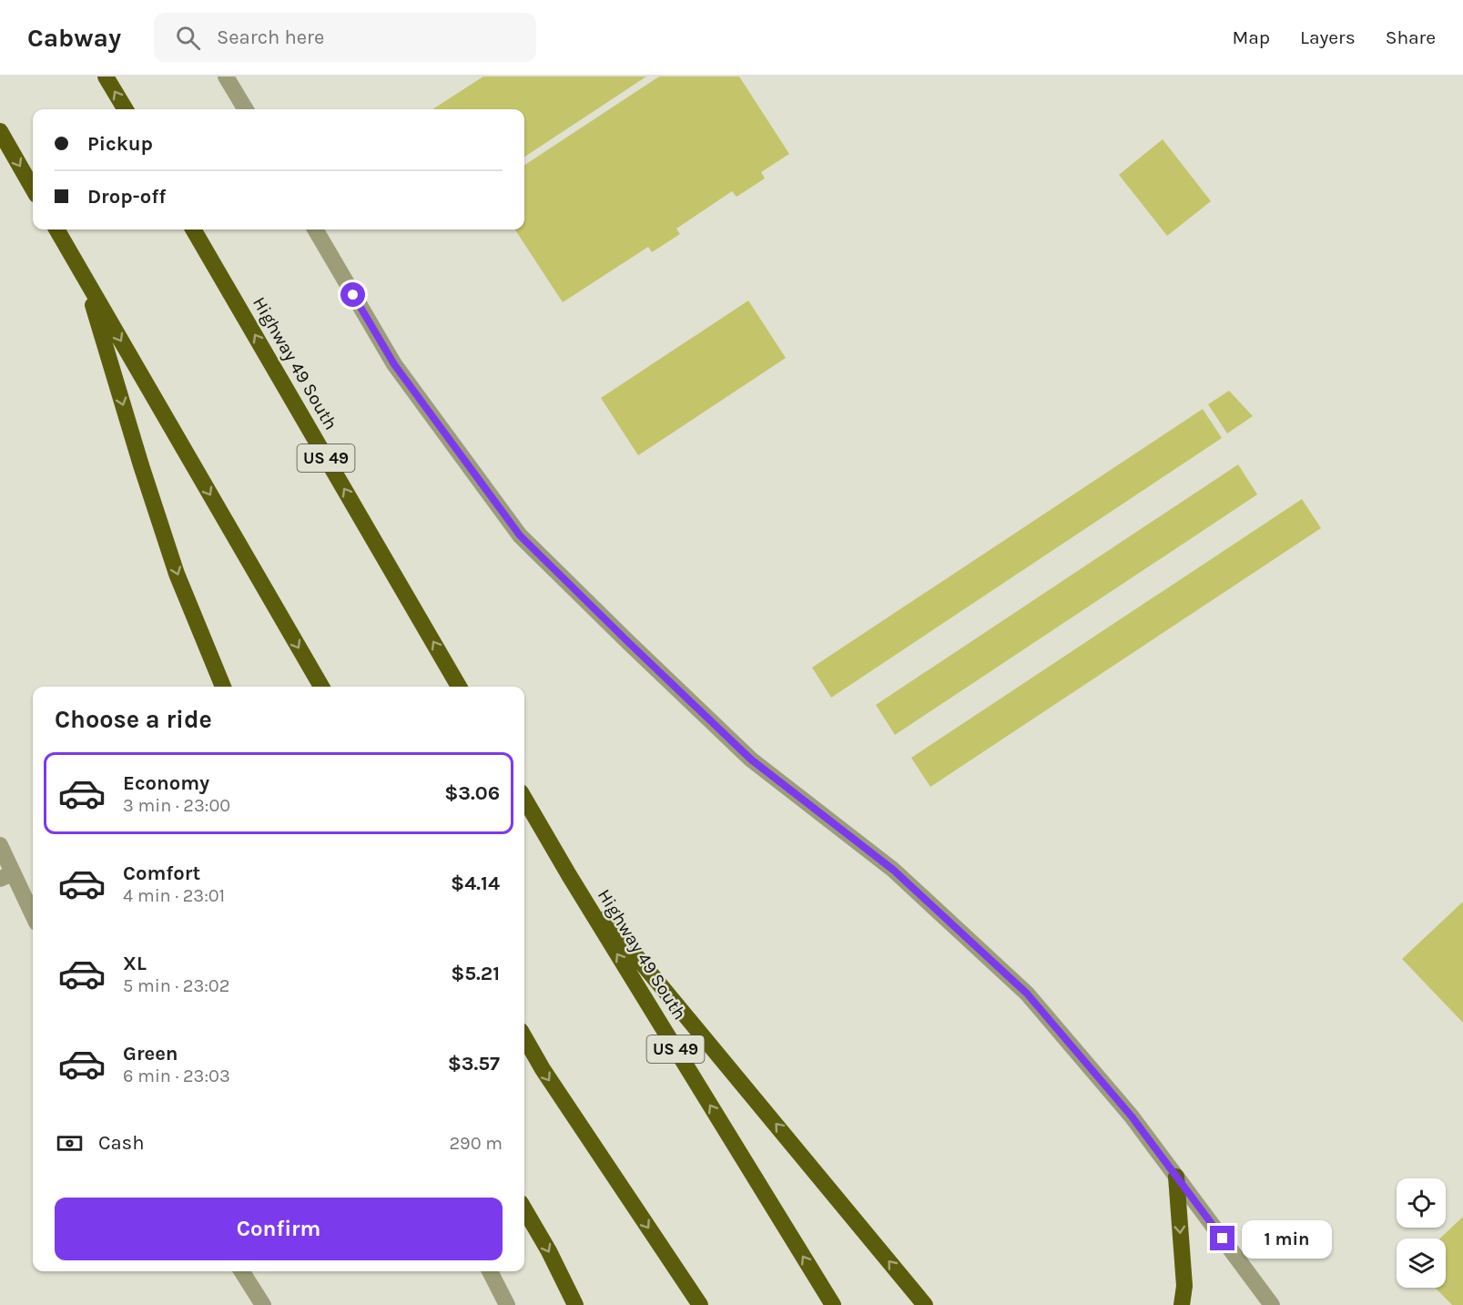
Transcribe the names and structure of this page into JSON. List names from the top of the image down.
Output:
{
  "streets": {
    "highway": ["Highway 49 South", "US 49"]
  },
  "page": {
    "header": "Cabway",
    "search": "Search here",
    "nav": ["Map", "Layers", "Share"],
    "banner": ["Pickup", "Drop-off"],
    "heading": "Choose a ride",
    "list": [
      {
        "name": "Economy",
        "note": "3 min · 23:00",
        "value": "$3.06"
      },
      {
        "name": "Comfort",
        "note": "4 min · 23:01",
        "value": "$4.14"
      },
      {
        "name": "XL",
        "note": "5 min · 23:02",
        "value": "$5.21"
      },
      {
        "name": "Green",
        "note": "6 min · 23:03",
        "value": "$3.57"
      }
    ],
    "pay": ["Cash", "290 m"],
    "buttons": "Confirm",
    "bubble": "1 min"
  }
}
